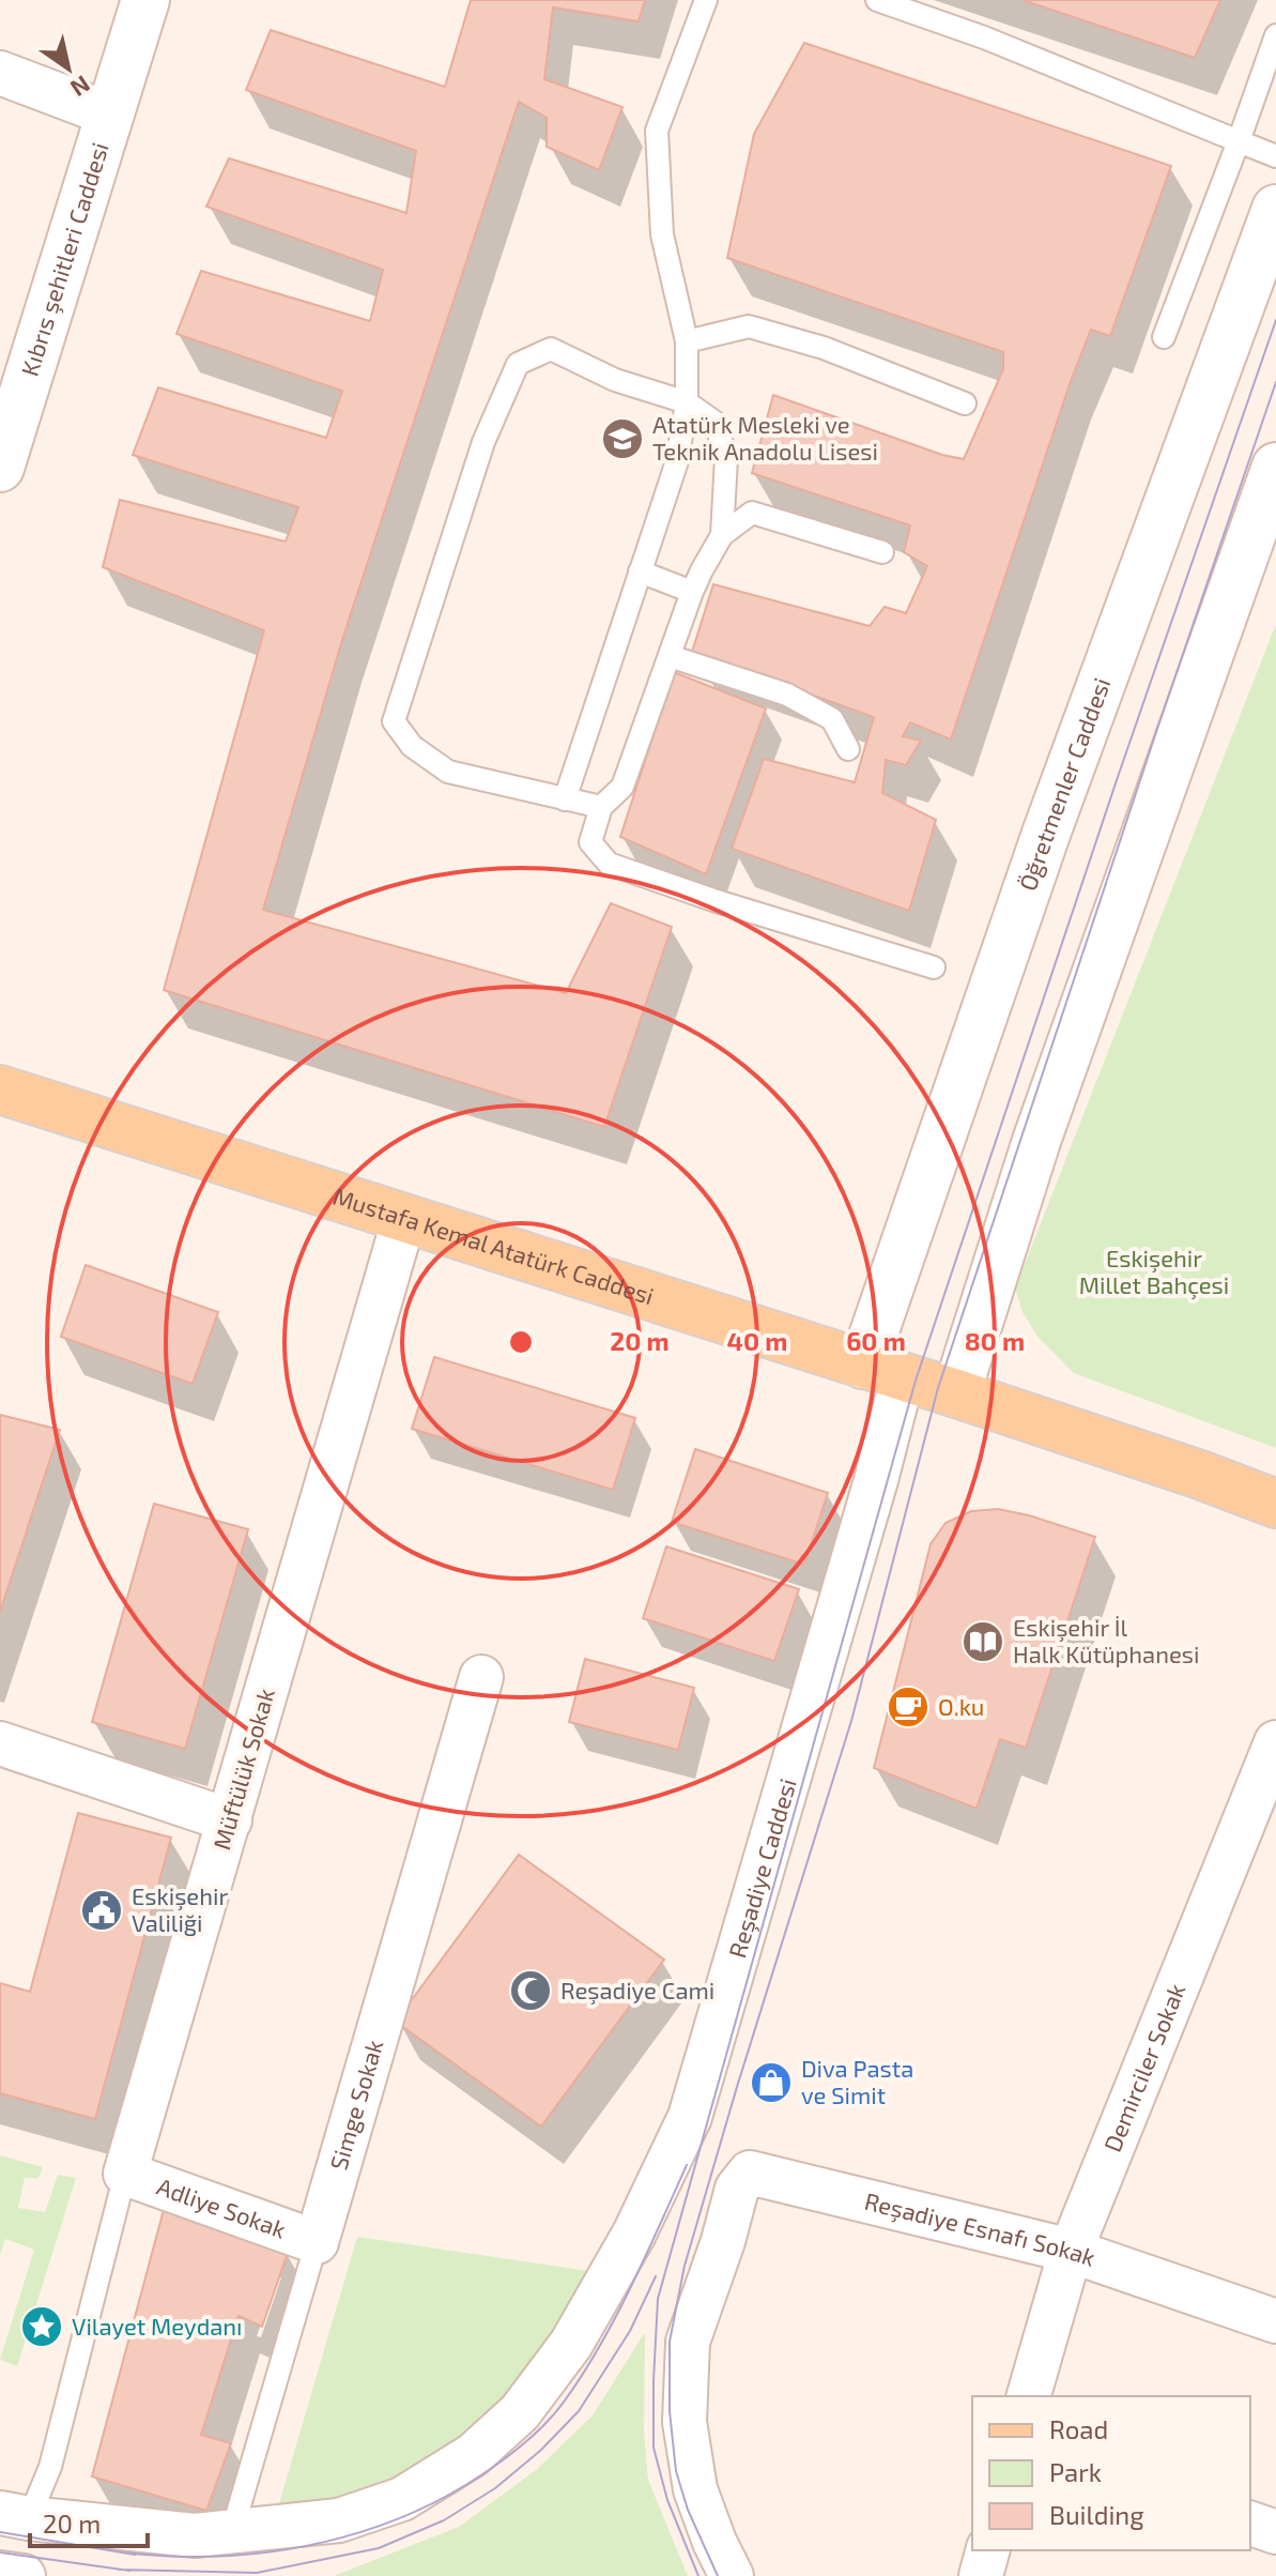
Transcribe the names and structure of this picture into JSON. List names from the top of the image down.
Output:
{
  "streets": {
    "main road": ["Kıbrıs şehitleri Caddesi", "Öğretmenler Caddesi", "Mustafa Kemal Atatürk Caddesi"],
    "street": [
      "Müftülük Sokak",
      "Reşadiye Caddesi",
      "Demirciler Sokak",
      "Simge Sokak",
      "Adliye Sokak",
      "Reşadiye Esnafı Sokak"
    ]
  },
  "crossings": [
    ["Öğretmenler Caddesi", "Mustafa Kemal Atatürk Caddesi"],
    ["Öğretmenler Caddesi", "Reşadiye Caddesi"],
    ["Mustafa Kemal Atatürk Caddesi", "Müftülük Sokak"],
    ["Mustafa Kemal Atatürk Caddesi", "Reşadiye Caddesi"],
    ["Müftülük Sokak", "Reşadiye Caddesi"],
    ["Müftülük Sokak", "Adliye Sokak"],
    ["Reşadiye Caddesi", "Simge Sokak"],
    ["Demirciler Sokak", "Reşadiye Esnafı Sokak"],
    ["Simge Sokak", "Adliye Sokak"]
  ],
  "parks": ["Eskişehir Millet Bahçesi"],
  "places": {
    "school or university": ["Atatürk Mesleki ve Teknik Anadolu Lisesi"],
    "library": ["Eskişehir İl Halk Kütüphanesi"],
    "cafe": ["O.ku"],
    "public building": ["Eskişehir Valiliği"],
    "mosque": ["Reşadiye Cami"],
    "shop": ["Diva Pasta ve Simit"],
    "place": ["Vilayet Meydanı"]
  },
  "legend": ["Road", "Park", "Building"],
  "scale_bar": "20 m",
  "north": "bottom right",
  "rings": [
    "20 m",
    "40 m",
    "60 m",
    "80 m"
  ]
}
